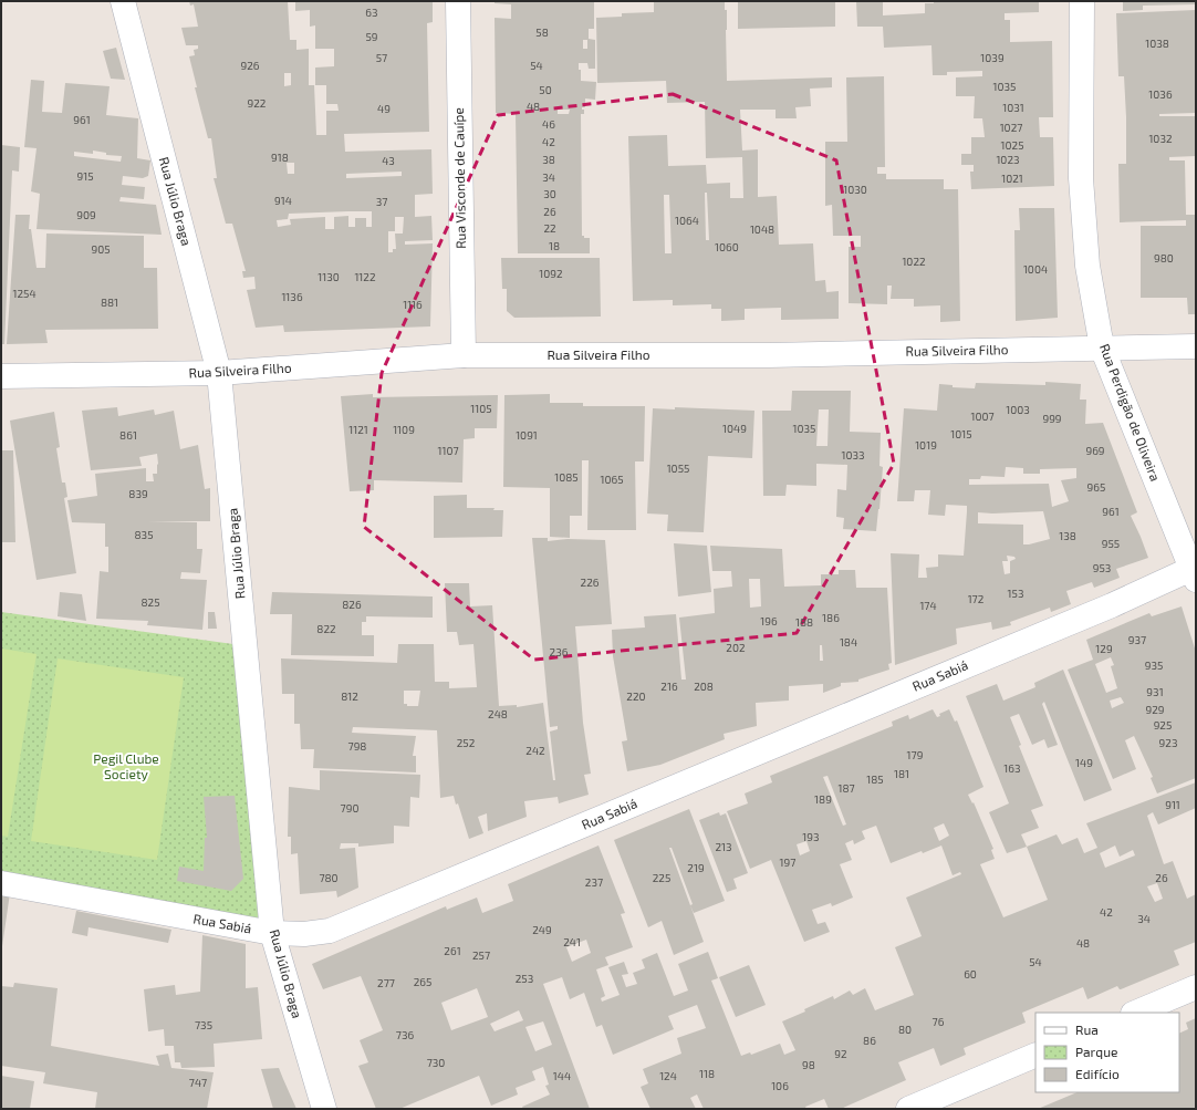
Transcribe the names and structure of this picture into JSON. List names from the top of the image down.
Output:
{
  "streets": {
    "street": [
      "Rua Visconde de Cauípe",
      "Rua Júlio Braga",
      "Rua Silveira Filho",
      "Rua Perdigão de Oliveira",
      "Rua Sabiá"
    ]
  },
  "crossings": [
    ["Rua Visconde de Cauípe", "Rua Silveira Filho"],
    ["Rua Júlio Braga", "Rua Silveira Filho"],
    ["Rua Júlio Braga", "Rua Sabiá"],
    ["Rua Silveira Filho", "Rua Perdigão de Oliveira"],
    ["Rua Perdigão de Oliveira", "Rua Sabiá"]
  ],
  "parks": ["Pegil Clube Society"],
  "house_numbers": [
    "63",
    "58",
    "59",
    "1038",
    "57",
    "1039",
    "926",
    "54",
    "1035",
    "50",
    "1036",
    "922",
    "48",
    "1031",
    "49",
    "961",
    "46",
    "1027",
    "1032",
    "42",
    "1025",
    "918",
    "38",
    "1023",
    "43",
    "915",
    "34",
    "1021",
    "1030",
    "30",
    "914",
    "37",
    "26",
    "909",
    "1064",
    "22",
    "1048",
    "18",
    "1060",
    "905",
    "980",
    "1022",
    "1004",
    "1092",
    "1130",
    "1122",
    "1254",
    "1136",
    "881",
    "1116",
    "1105",
    "1003",
    "1007",
    "999",
    "1049",
    "1035",
    "1121",
    "1109",
    "1015",
    "861",
    "1091",
    "1019",
    "1107",
    "969",
    "1033",
    "1055",
    "1085",
    "1065",
    "965",
    "839",
    "961",
    "835",
    "138",
    "955",
    "953",
    "226",
    "153",
    "172",
    "825",
    "826",
    "174",
    "186",
    "196",
    "188",
    "822",
    "937",
    "184",
    "202",
    "129",
    "236",
    "935",
    "216",
    "208",
    "931",
    "812",
    "220",
    "929",
    "248",
    "925",
    "252",
    "923",
    "798",
    "242",
    "179",
    "149",
    "163",
    "181",
    "185",
    "187",
    "189",
    "911",
    "790",
    "193",
    "213",
    "197",
    "219",
    "780",
    "225",
    "26",
    "237",
    "42",
    "34",
    "249",
    "241",
    "48",
    "261",
    "257",
    "54",
    "60",
    "253",
    "265",
    "277",
    "76",
    "735",
    "80",
    "736",
    "86",
    "92",
    "730",
    "98",
    "118",
    "144",
    "124",
    "747",
    "106"
  ],
  "legend": ["Rua", "Parque", "Edifício"]
}
